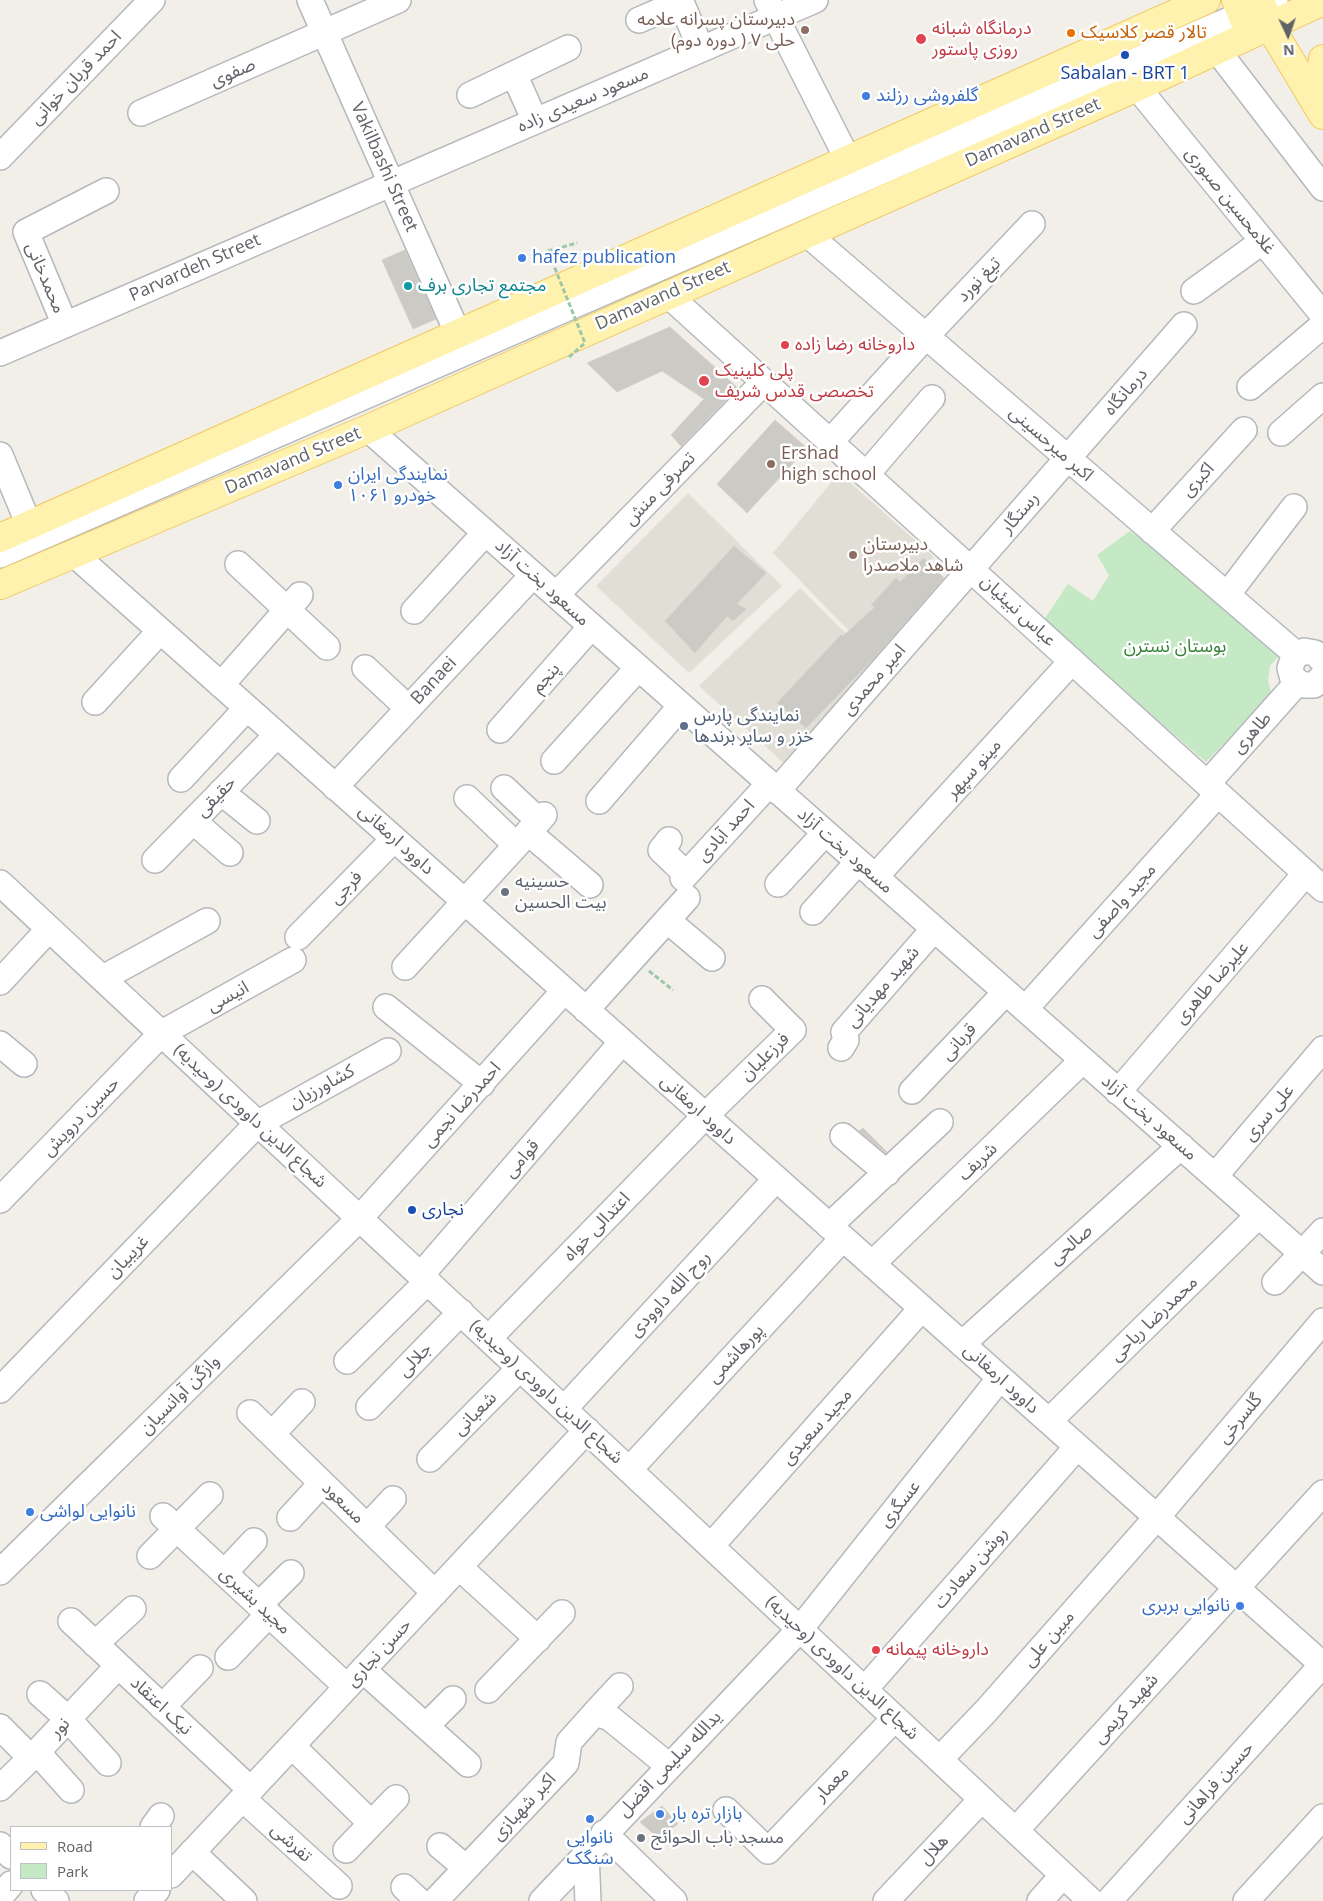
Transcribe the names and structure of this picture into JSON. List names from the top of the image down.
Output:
{
  "streets": {
    "main road": ["Damavand Street"],
    "street": [
      "صفوی",
      "احمد قربان خوانی",
      "مسعود سعیدی زاده",
      "Vakilbashi Street",
      "غلامحسین صبوری",
      "Parvardeh Street",
      "محمدخانی",
      "تیغ نورد",
      "درمانگاه",
      "اکبر میرحسینی",
      "اکبری",
      "تصرفی منش",
      "رستگار",
      "مسعود بخت آزاد",
      "عباس نبیئیان",
      "پنجم",
      "امیر محمدی",
      "Banaei",
      "طاهری",
      "مینو سپهر",
      "حقیقی",
      "احمد آبادی",
      "داوود ارمغانی",
      "فرجی",
      "مجید واصفی",
      "علیرضا طاهری",
      "شهید مهدیانی",
      "انیسی",
      "قربانی",
      "فرزعلیان",
      "کشاورزیان",
      "احمدرضا نجمی",
      "علی سری",
      "شجاع الدین داوودی (وحیدیه)",
      "حسین درویش",
      "قوامی",
      "شریف",
      "اعتدالی خواه",
      "صالحی",
      "غریبیان",
      "روح الله داوودی",
      "محمدرضا ریاحی",
      "پورهاشمی",
      "جلالی",
      "وازگن آوانسیان",
      "شعبانی",
      "گلسرخی",
      "مجید سعیدی",
      "مسعود",
      "عسگری",
      "روشن سعادت",
      "مجید بشیری",
      "مبین علی",
      "حسن نجاری",
      "نیک اعتقاد",
      "شهید کریمی",
      "نور",
      "یدالله سلیمی افضل",
      "حسین فراهانی",
      "معمار",
      "اکبر شهبازی",
      "تفرشی",
      "هلال"
    ]
  },
  "crossings": [
    ["صفوی", "Vakilbashi Street"],
    ["مسعود سعیدی زاده", "Vakilbashi Street"],
    ["مسعود سعیدی زاده", "Parvardeh Street"],
    ["Damavand Street", "غلامحسین صبوری"],
    ["Damavand Street", "اکبر میرحسینی"],
    ["Damavand Street", "مسعود بخت آزاد"],
    ["Damavand Street", "عباس نبیئیان"],
    ["Damavand Street", "داوود ارمغانی"],
    ["Vakilbashi Street", "Parvardeh Street"],
    ["Parvardeh Street", "محمدخانی"],
    ["تیغ نورد", "اکبر میرحسینی"],
    ["تیغ نورد", "عباس نبیئیان"],
    ["درمانگاه", "اکبر میرحسینی"],
    ["درمانگاه", "رستگار"],
    ["اکبر میرحسینی", "اکبری"],
    ["اکبر میرحسینی", "رستگار"],
    ["اکبر میرحسینی", "طاهری"],
    ["تصرفی منش", "مسعود بخت آزاد"],
    ["تصرفی منش", "عباس نبیئیان"],
    ["رستگار", "عباس نبیئیان"],
    ["رستگار", "امیر محمدی"],
    ["مسعود بخت آزاد", "پنجم"],
    ["مسعود بخت آزاد", "امیر محمدی"],
    ["مسعود بخت آزاد", "Banaei"],
    ["مسعود بخت آزاد", "مینو سپهر"],
    ["مسعود بخت آزاد", "احمد آبادی"],
    ["مسعود بخت آزاد", "مجید واصفی"],
    ["مسعود بخت آزاد", "علیرضا طاهری"],
    ["مسعود بخت آزاد", "شهید مهدیانی"],
    ["مسعود بخت آزاد", "قربانی"],
    ["مسعود بخت آزاد", "علی سری"],
    ["مسعود بخت آزاد", "شریف"],
    ["مسعود بخت آزاد", "صالحی"],
    ["مسعود بخت آزاد", "محمدرضا ریاحی"],
    ["عباس نبیئیان", "امیر محمدی"],
    ["عباس نبیئیان", "طاهری"],
    ["عباس نبیئیان", "مینو سپهر"],
    ["عباس نبیئیان", "مجید واصفی"],
    ["عباس نبیئیان", "علیرضا طاهری"],
    ["امیر محمدی", "احمد آبادی"],
    ["Banaei", "داوود ارمغانی"],
    ["طاهری", "مجید واصفی"],
    ["حقیقی", "داوود ارمغانی"],
    ["احمد آبادی", "داوود ارمغانی"],
    ["داوود ارمغانی", "فرجی"],
    ["داوود ارمغانی", "فرزعلیان"],
    ["داوود ارمغانی", "احمدرضا نجمی"],
    ["داوود ارمغانی", "قوامی"],
    ["داوود ارمغانی", "شریف"],
    ["داوود ارمغانی", "اعتدالی خواه"],
    ["داوود ارمغانی", "صالحی"],
    ["داوود ارمغانی", "روح الله داوودی"],
    ["داوود ارمغانی", "محمدرضا ریاحی"],
    ["داوود ارمغانی", "پورهاشمی"],
    ["داوود ارمغانی", "گلسرخی"],
    ["داوود ارمغانی", "مجید سعیدی"],
    ["داوود ارمغانی", "عسگری"],
    ["داوود ارمغانی", "روشن سعادت"],
    ["داوود ارمغانی", "مبین علی"],
    ["داوود ارمغانی", "شهید کریمی"],
    ["داوود ارمغانی", "حسین فراهانی"],
    ["فرجی", "انیسی"],
    ["انیسی", "شجاع الدین داوودی (وحیدیه)"],
    ["انیسی", "حسین درویش"],
    ["فرزعلیان", "اعتدالی خواه"],
    ["کشاورزیان", "شجاع الدین داوودی (وحیدیه)"],
    ["کشاورزیان", "غریبیان"],
    ["احمدرضا نجمی", "شجاع الدین داوودی (وحیدیه)"],
    ["احمدرضا نجمی", "وازگن آوانسیان"],
    ["شجاع الدین داوودی (وحیدیه)", "حسین درویش"],
    ["شجاع الدین داوودی (وحیدیه)", "قوامی"],
    ["شجاع الدین داوودی (وحیدیه)", "اعتدالی خواه"],
    ["شجاع الدین داوودی (وحیدیه)", "غریبیان"],
    ["شجاع الدین داوودی (وحیدیه)", "روح الله داوودی"],
    ["شجاع الدین داوودی (وحیدیه)", "پورهاشمی"],
    ["شجاع الدین داوودی (وحیدیه)", "جلالی"],
    ["شجاع الدین داوودی (وحیدیه)", "وازگن آوانسیان"],
    ["شجاع الدین داوودی (وحیدیه)", "شعبانی"],
    ["شجاع الدین داوودی (وحیدیه)", "مجید سعیدی"],
    ["شجاع الدین داوودی (وحیدیه)", "عسگری"],
    ["شجاع الدین داوودی (وحیدیه)", "روشن سعادت"],
    ["شجاع الدین داوودی (وحیدیه)", "مبین علی"],
    ["شجاع الدین داوودی (وحیدیه)", "حسن نجاری"],
    ["شجاع الدین داوودی (وحیدیه)", "شهید کریمی"],
    ["شجاع الدین داوودی (وحیدیه)", "یدالله سلیمی افضل"],
    ["شجاع الدین داوودی (وحیدیه)", "معمار"],
    ["شجاع الدین داوودی (وحیدیه)", "هلال"],
    ["گلسرخی", "مبین علی"],
    ["مسعود", "حسن نجاری"],
    ["عسگری", "یدالله سلیمی افضل"],
    ["مجید بشیری", "حسن نجاری"],
    ["حسن نجاری", "نیک اعتقاد"],
    ["حسن نجاری", "تفرشی"],
    ["نیک اعتقاد", "نور"],
    ["نیک اعتقاد", "تفرشی"]
  ],
  "parks": ["بوستان نسترن"],
  "places": [
    "دبیرستان پسرانه علامه حلی ۷ ( دوره دوم)",
    "تالار قصر کلاسیک",
    "درمانگاه شبانه روزی پاستور",
    "Sabalan - BRT 1",
    "گلفروشی رزلند",
    "hafez publication",
    "مجتمع تجاری برف",
    "داروخانه رضا زاده",
    "پلی کلینیک تخصصی قدس شریف",
    "Ershad high school",
    "نمایندگی ایران خودرو ۱۰۶۱",
    "دبیرستان شاهد ملاصدرا",
    "نمایندگی پارس خزر و سایر برندها",
    "حسینیه بیت الحسین",
    "نجاری",
    "نانوایی لواشی",
    "نانوایی بربری",
    "داروخانه پیمانه",
    "بازار تره بار",
    "نانوایی سنگک",
    "مسجد باب الحوائج"
  ],
  "legend": ["Road", "Park"],
  "north": "bottom"
}
